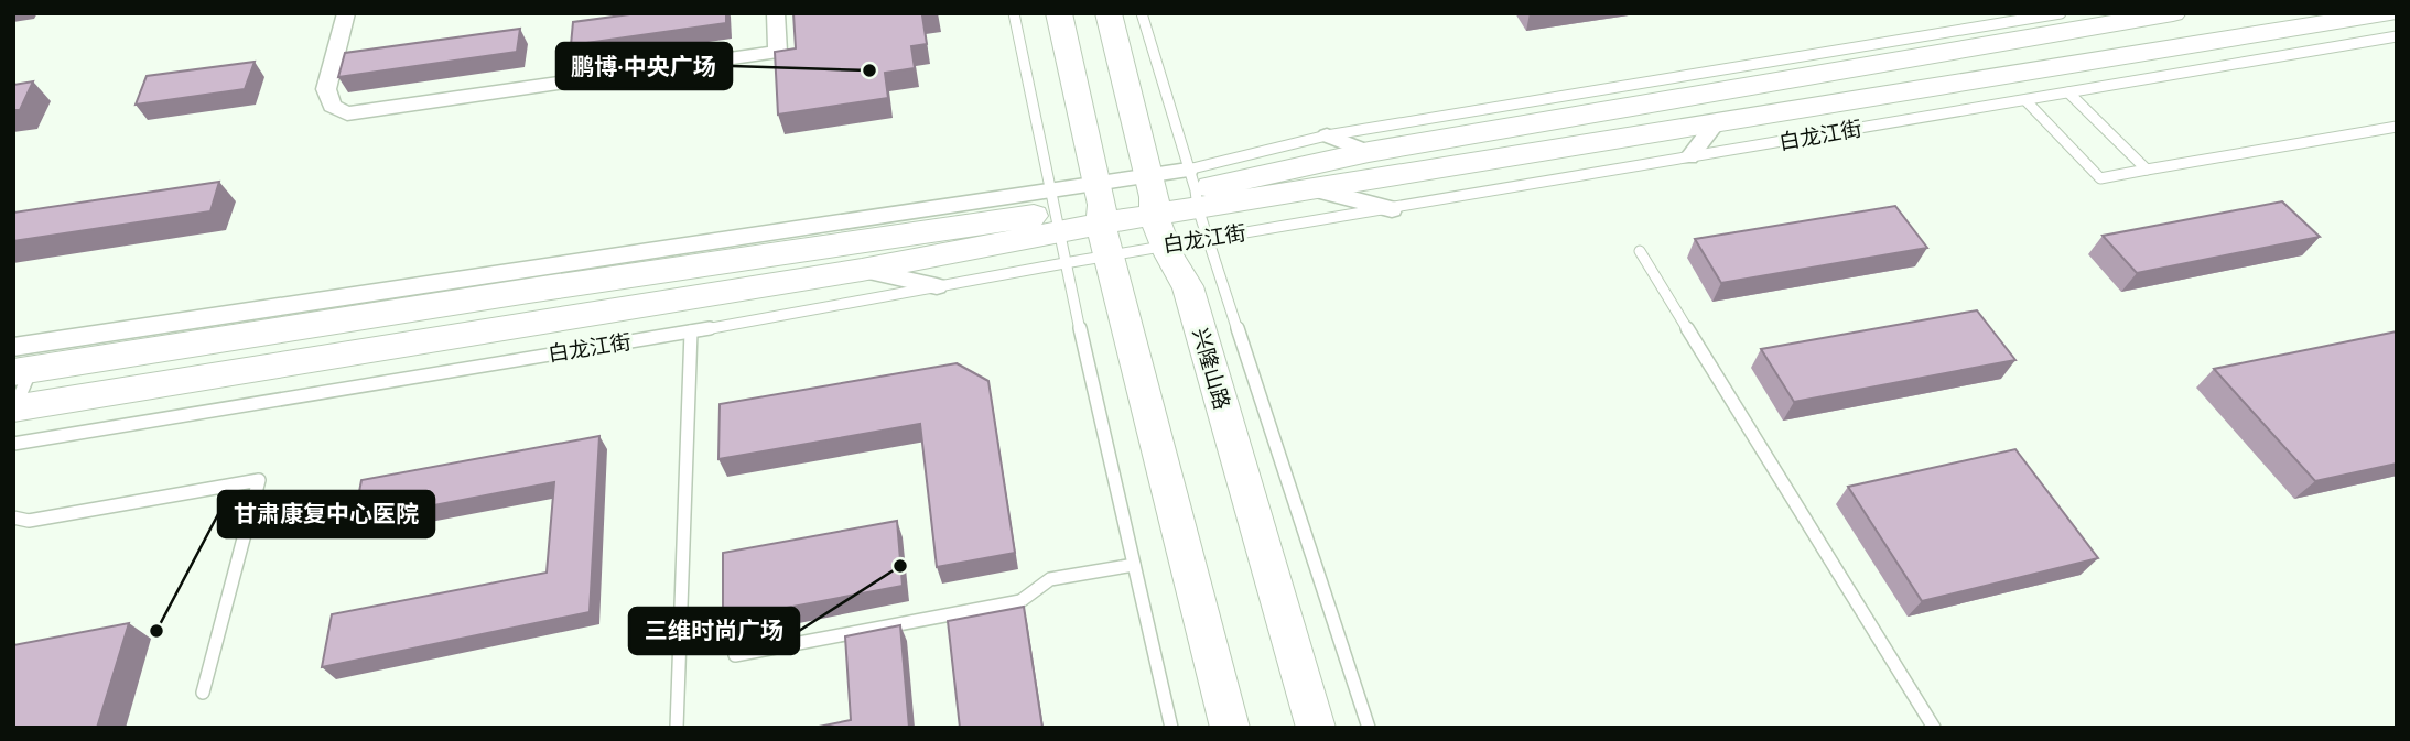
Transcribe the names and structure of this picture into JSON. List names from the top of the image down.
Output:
{
  "streets": {
    "main road": ["白龙江街", "兴隆山路"]
  },
  "crossings": [
    ["白龙江街", "兴隆山路"]
  ],
  "places": ["鹏博·中央广场", "三维时尚广场", "甘肃康复中心医院"]
}
